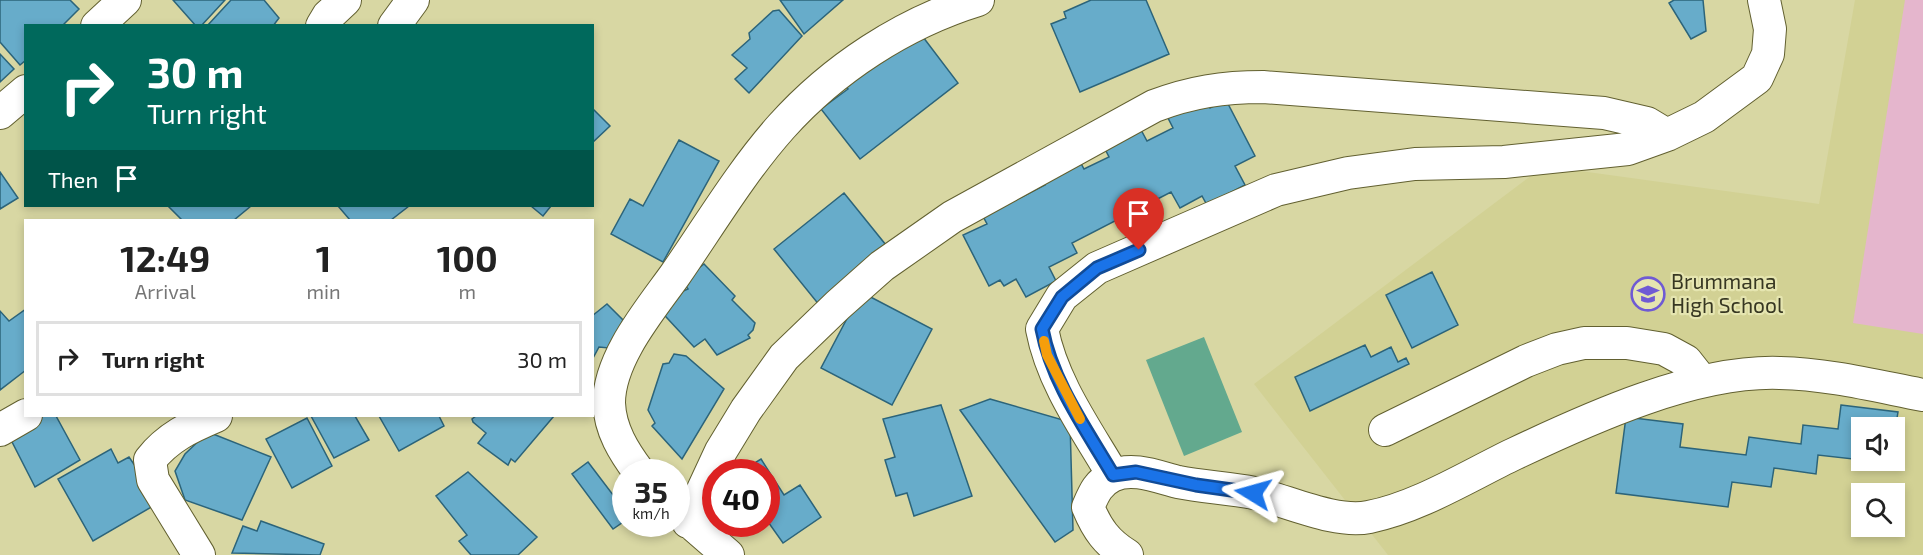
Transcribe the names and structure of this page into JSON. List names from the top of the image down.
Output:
{
  "places": {
    "school or university": ["Brummana High School"]
  },
  "page": {
    "turn": ["30 m", "Turn right"],
    "then": "Then",
    "eta": [
      "12:49",
      "Arrival",
      "1",
      "min",
      "100",
      "m"
    ],
    "list": [
      {
        "name": "Turn right",
        "value": "30 m"
      }
    ],
    "speed": "35 km/h",
    "limit": "40"
  }
}
